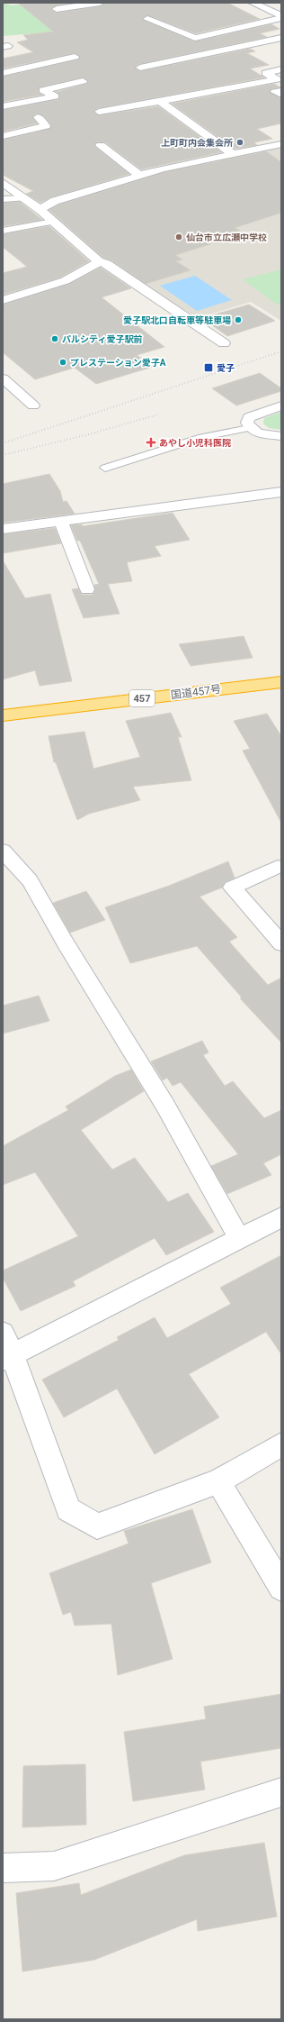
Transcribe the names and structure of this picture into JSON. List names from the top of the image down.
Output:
{
  "streets": {
    "highway": ["国道457号", "457"]
  },
  "places": {
    "other": [
      "上町町内会集会所",
      "仙台市立広瀬中学校",
      "愛子駅北口自転車等駐車場",
      "パルシティ愛子駅前",
      "プレステーション愛子A"
    ],
    "transit": ["愛子"],
    "health": ["あやし小児科医院"]
  }
}
